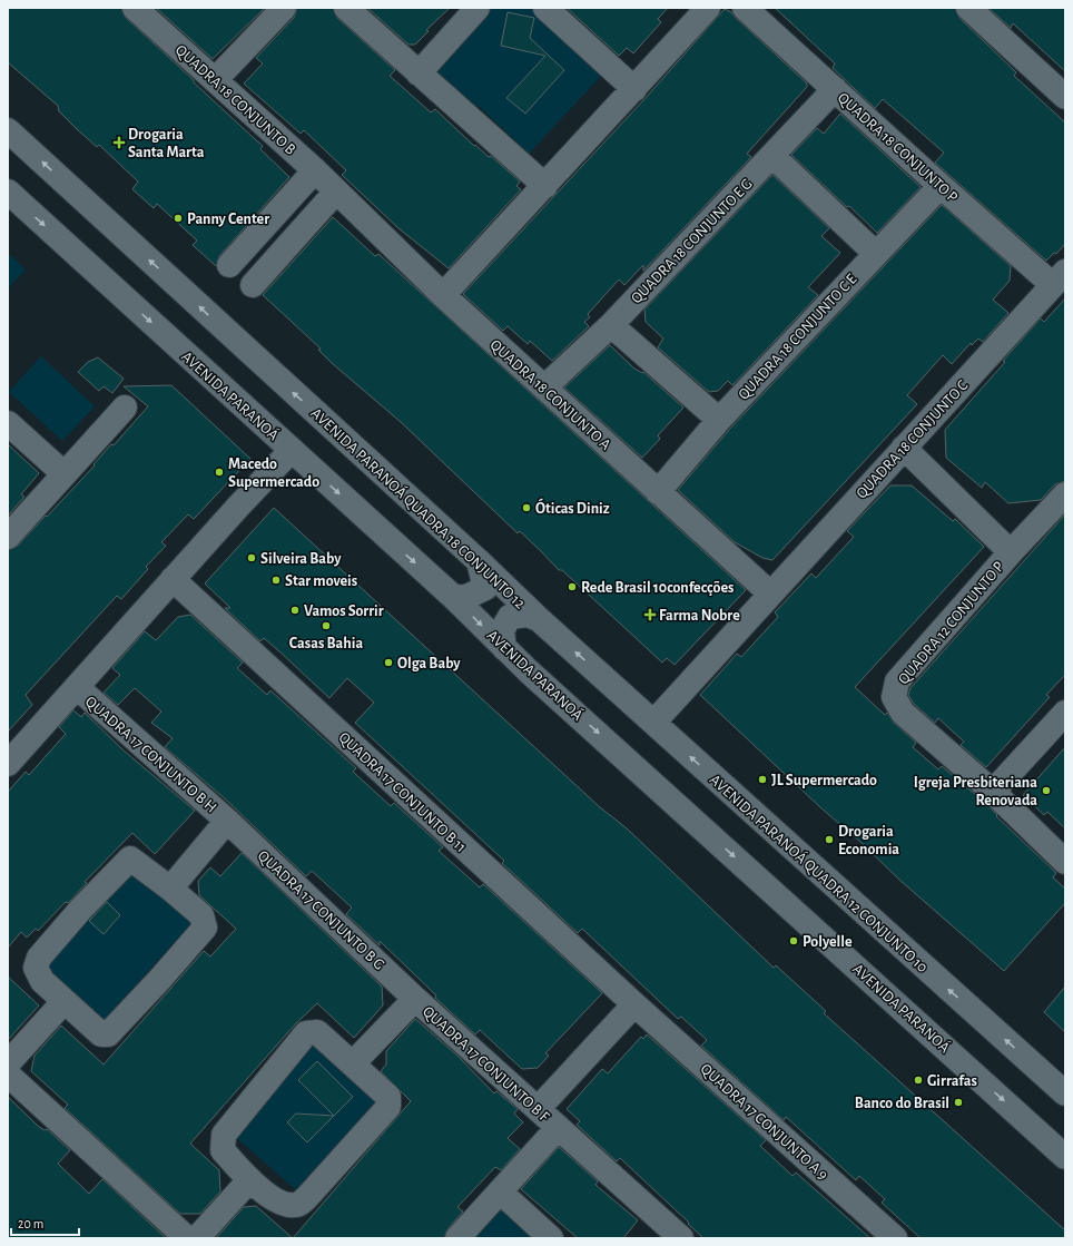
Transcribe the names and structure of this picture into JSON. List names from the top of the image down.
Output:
{
  "streets": {
    "street": [
      "QUADRA 18 CONJUNTO B",
      "QUADRA 18 CONJUNTO P",
      "QUADRA 18 CONJUNTO E G",
      "QUADRA 18 CONJUNTO C E",
      "QUADRA 18 CONJUNTO A",
      "AVENIDA PARANOÁ",
      "QUADRA 18 CONJUNTO C",
      "AVENIDA PARANOÁ QUADRA 18 CONJUNTO 12",
      "QUADRA 12 CONJUNTO P",
      "QUADRA 17 CONJUNTO B H",
      "QUADRA 17 CONJUNTO B 11",
      "AVENIDA PARANOÁ QUADRA 12 CONJUNTO 10",
      "QUADRA 17 CONJUNTO B G",
      "QUADRA 17 CONJUNTO B F",
      "QUADRA 17 CONJUNTO A 9"
    ]
  },
  "crossings": [
    ["QUADRA 18 CONJUNTO B", "QUADRA 18 CONJUNTO A"],
    ["QUADRA 18 CONJUNTO P", "QUADRA 18 CONJUNTO E G"],
    ["QUADRA 18 CONJUNTO P", "QUADRA 18 CONJUNTO C E"],
    ["QUADRA 18 CONJUNTO P", "QUADRA 18 CONJUNTO C"],
    ["QUADRA 18 CONJUNTO E G", "QUADRA 18 CONJUNTO A"],
    ["QUADRA 18 CONJUNTO C E", "QUADRA 18 CONJUNTO A"],
    ["QUADRA 18 CONJUNTO A", "QUADRA 18 CONJUNTO C"],
    ["QUADRA 18 CONJUNTO C", "AVENIDA PARANOÁ QUADRA 18 CONJUNTO 12"],
    ["QUADRA 18 CONJUNTO C", "AVENIDA PARANOÁ QUADRA 12 CONJUNTO 10"],
    ["AVENIDA PARANOÁ QUADRA 18 CONJUNTO 12", "AVENIDA PARANOÁ QUADRA 12 CONJUNTO 10"],
    ["QUADRA 17 CONJUNTO B H", "QUADRA 17 CONJUNTO B G"],
    ["QUADRA 17 CONJUNTO B 11", "QUADRA 17 CONJUNTO A 9"],
    ["QUADRA 17 CONJUNTO B G", "QUADRA 17 CONJUNTO B F"]
  ],
  "one_way": ["AVENIDA PARANOÁ", "AVENIDA PARANOÁ QUADRA 18 CONJUNTO 12", "AVENIDA PARANOÁ QUADRA 12 CONJUNTO 10"],
  "places": {
    "health": ["Drogaria Santa Marta", "Farma Nobre"],
    "other": [
      "Panny Center",
      "Macedo Supermercado",
      "Óticas Diniz",
      "Silveira Baby",
      "Star moveis",
      "Rede Brasil 10confecções",
      "Vamos Sorrir",
      "Casas Bahia",
      "Olga Baby",
      "JL Supermercado",
      "Igreja Presbiteriana Renovada",
      "Drogaria Economia",
      "Polyelle",
      "Girrafas",
      "Banco do Brasil"
    ]
  },
  "scale_bar": "20 m"
}
